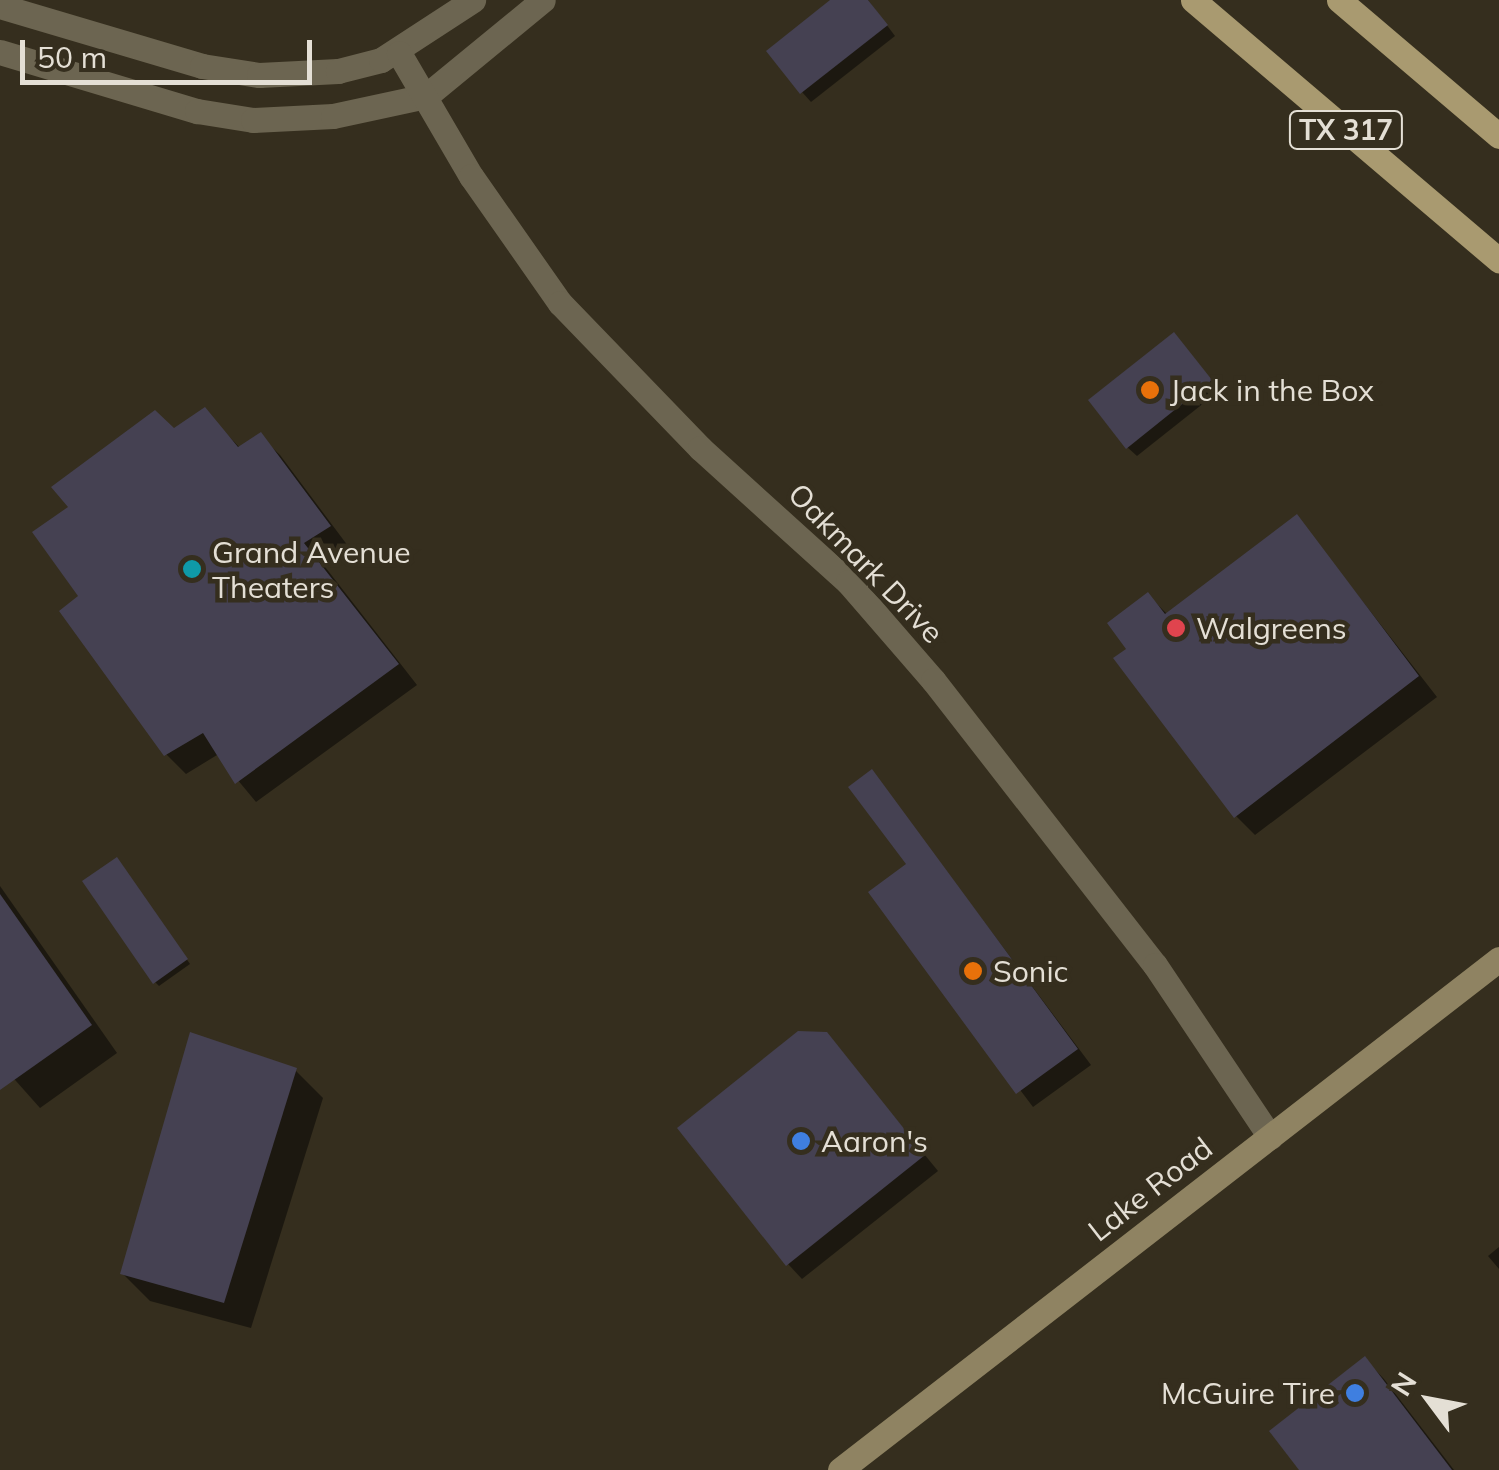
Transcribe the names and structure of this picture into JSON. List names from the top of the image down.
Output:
{
  "streets": {
    "main road": ["TX 317", "Lake Road"],
    "street": ["Oakmark Drive"]
  },
  "crossings": [
    ["Oakmark Drive", "Lake Road"]
  ],
  "places": [
    "Jack in the Box",
    "Grand Avenue Theaters",
    "Walgreens",
    "Sonic",
    "Aaron's",
    "McGuire Tire"
  ],
  "scale_bar": "50 m",
  "north": "top left"
}
